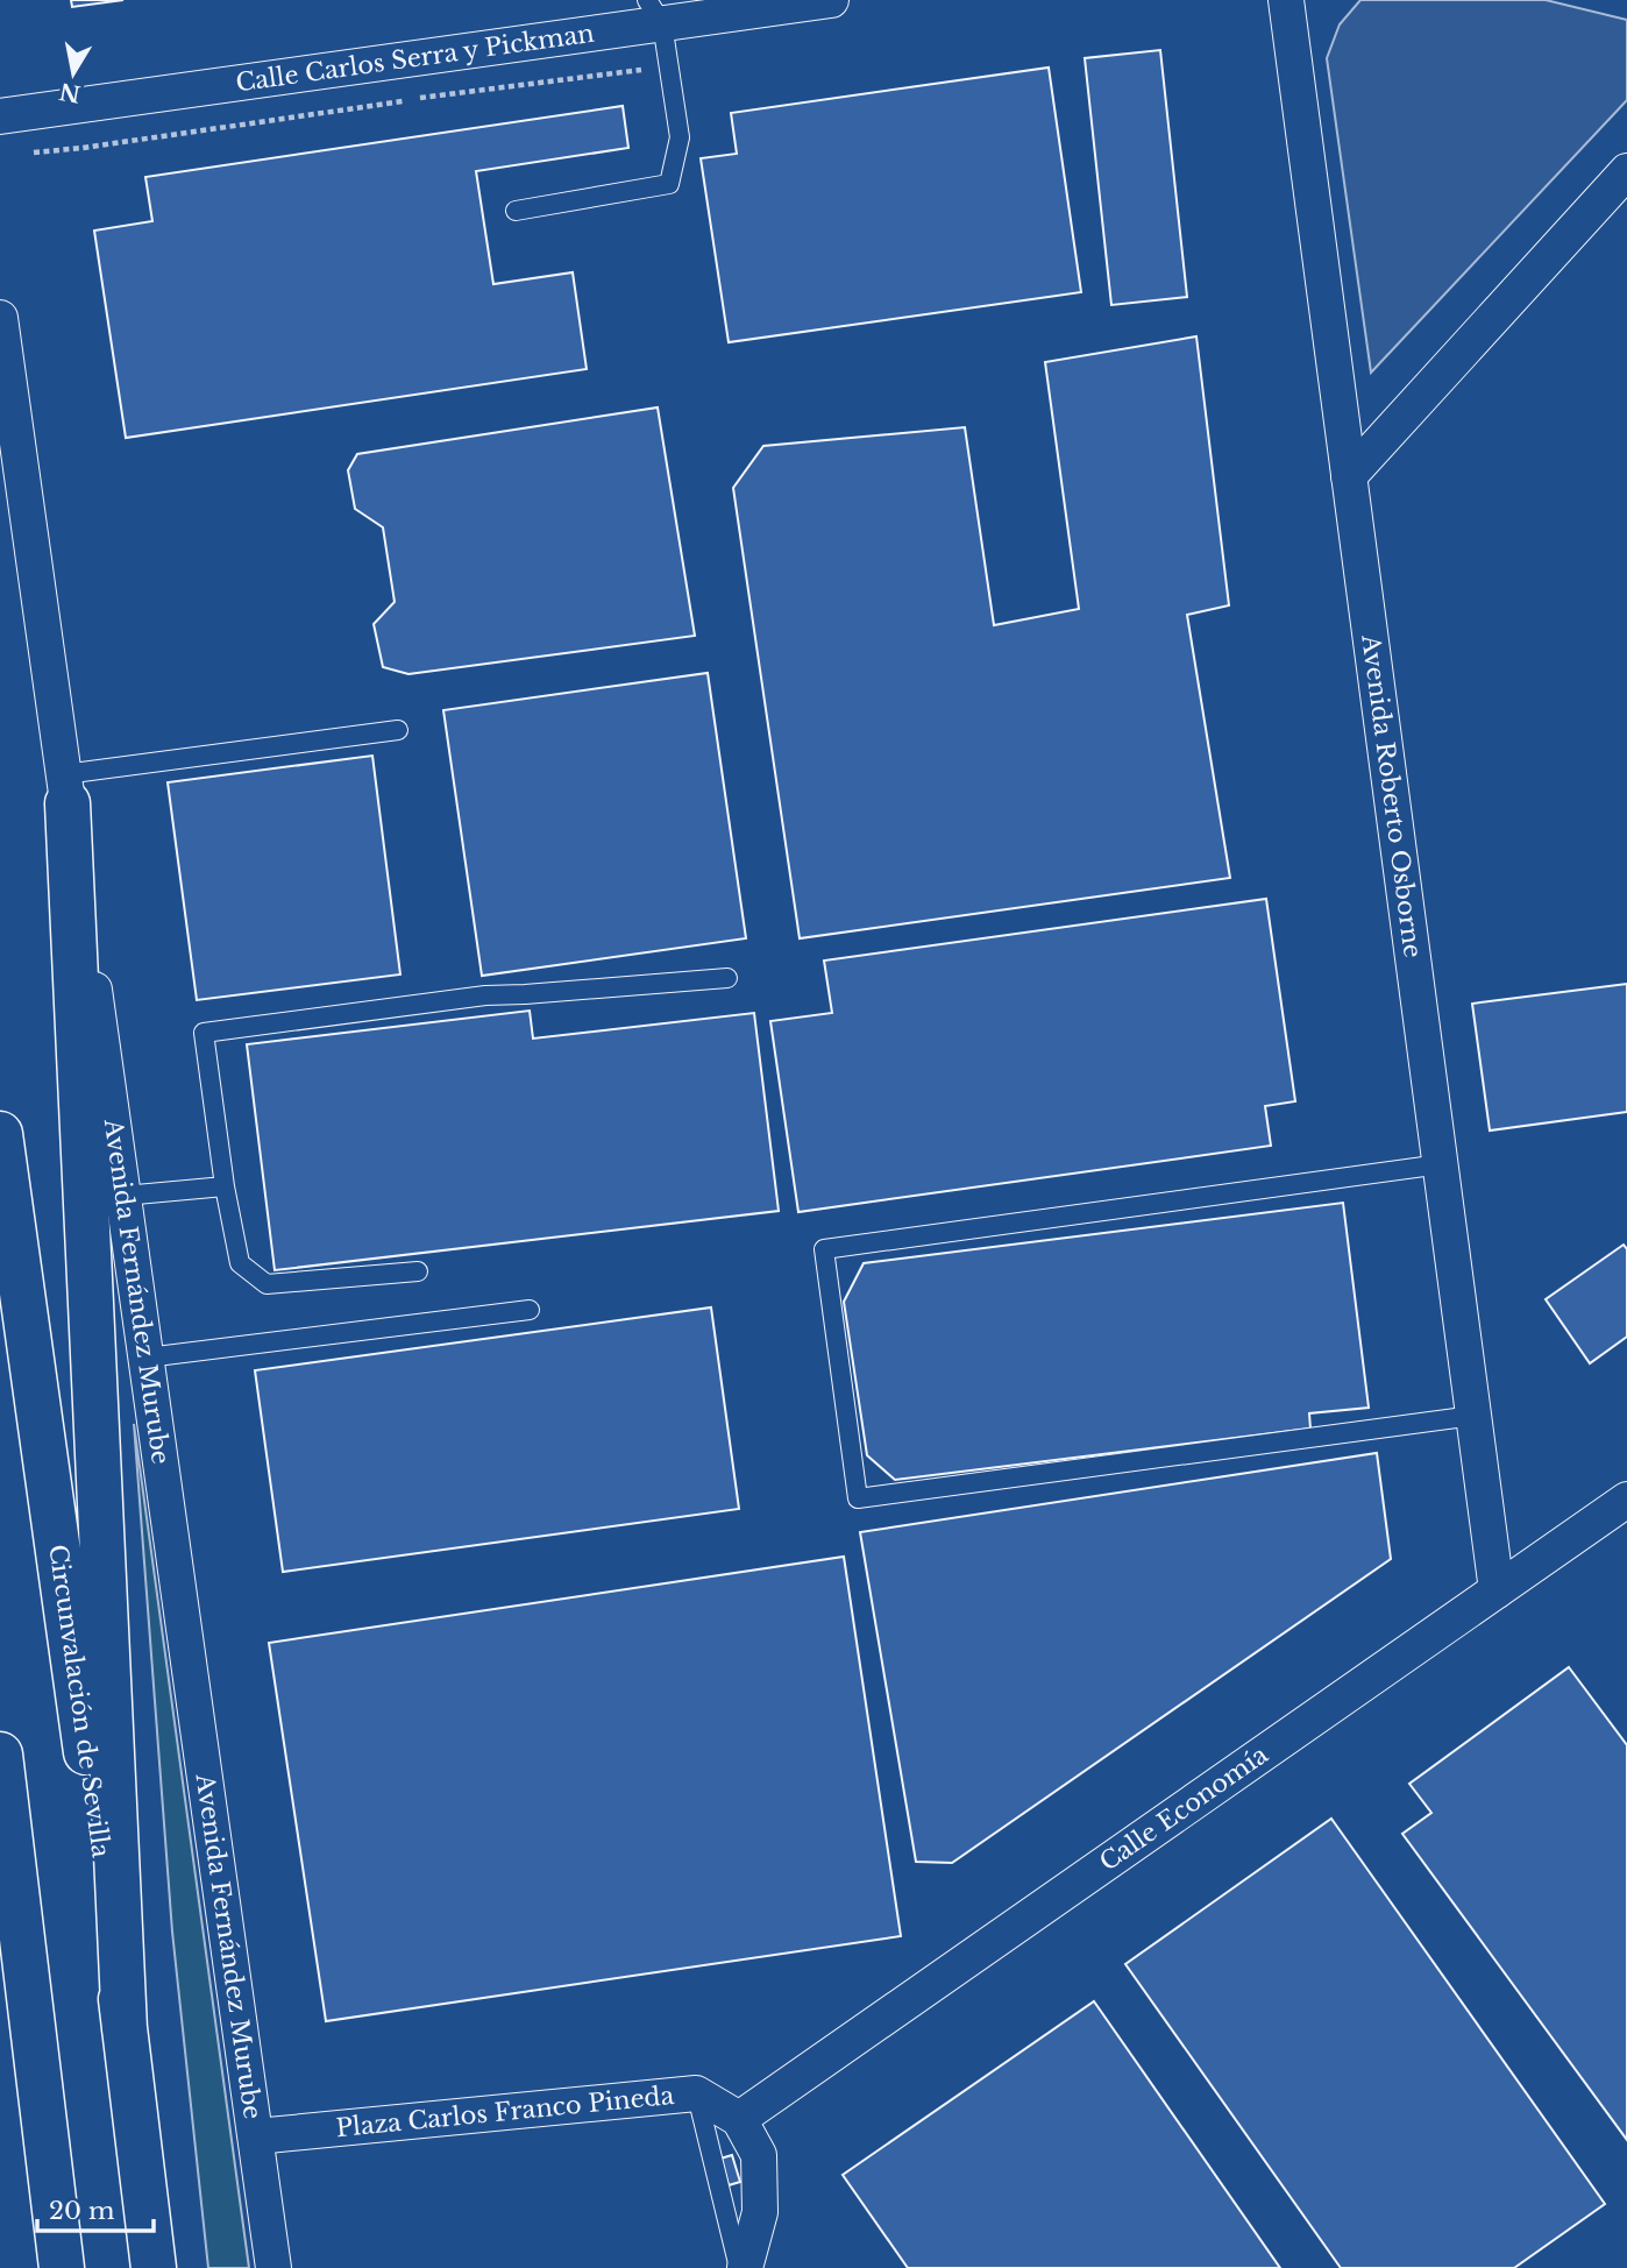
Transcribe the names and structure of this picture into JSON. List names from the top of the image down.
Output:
{
  "streets": {
    "highway": ["Circunvalación de Sevilla"],
    "street": [
      "Calle Carlos Serra y Pickman",
      "Avenida Roberto Osborne",
      "Avenida Fernández Murube",
      "Calle Economía",
      "Plaza Carlos Franco Pineda"
    ]
  },
  "crossings": [
    ["Avenida Roberto Osborne", "Calle Economía"],
    ["Avenida Fernández Murube", "Plaza Carlos Franco Pineda"],
    ["Calle Economía", "Plaza Carlos Franco Pineda"]
  ],
  "scale_bar": "20 m",
  "north": "bottom"
}
